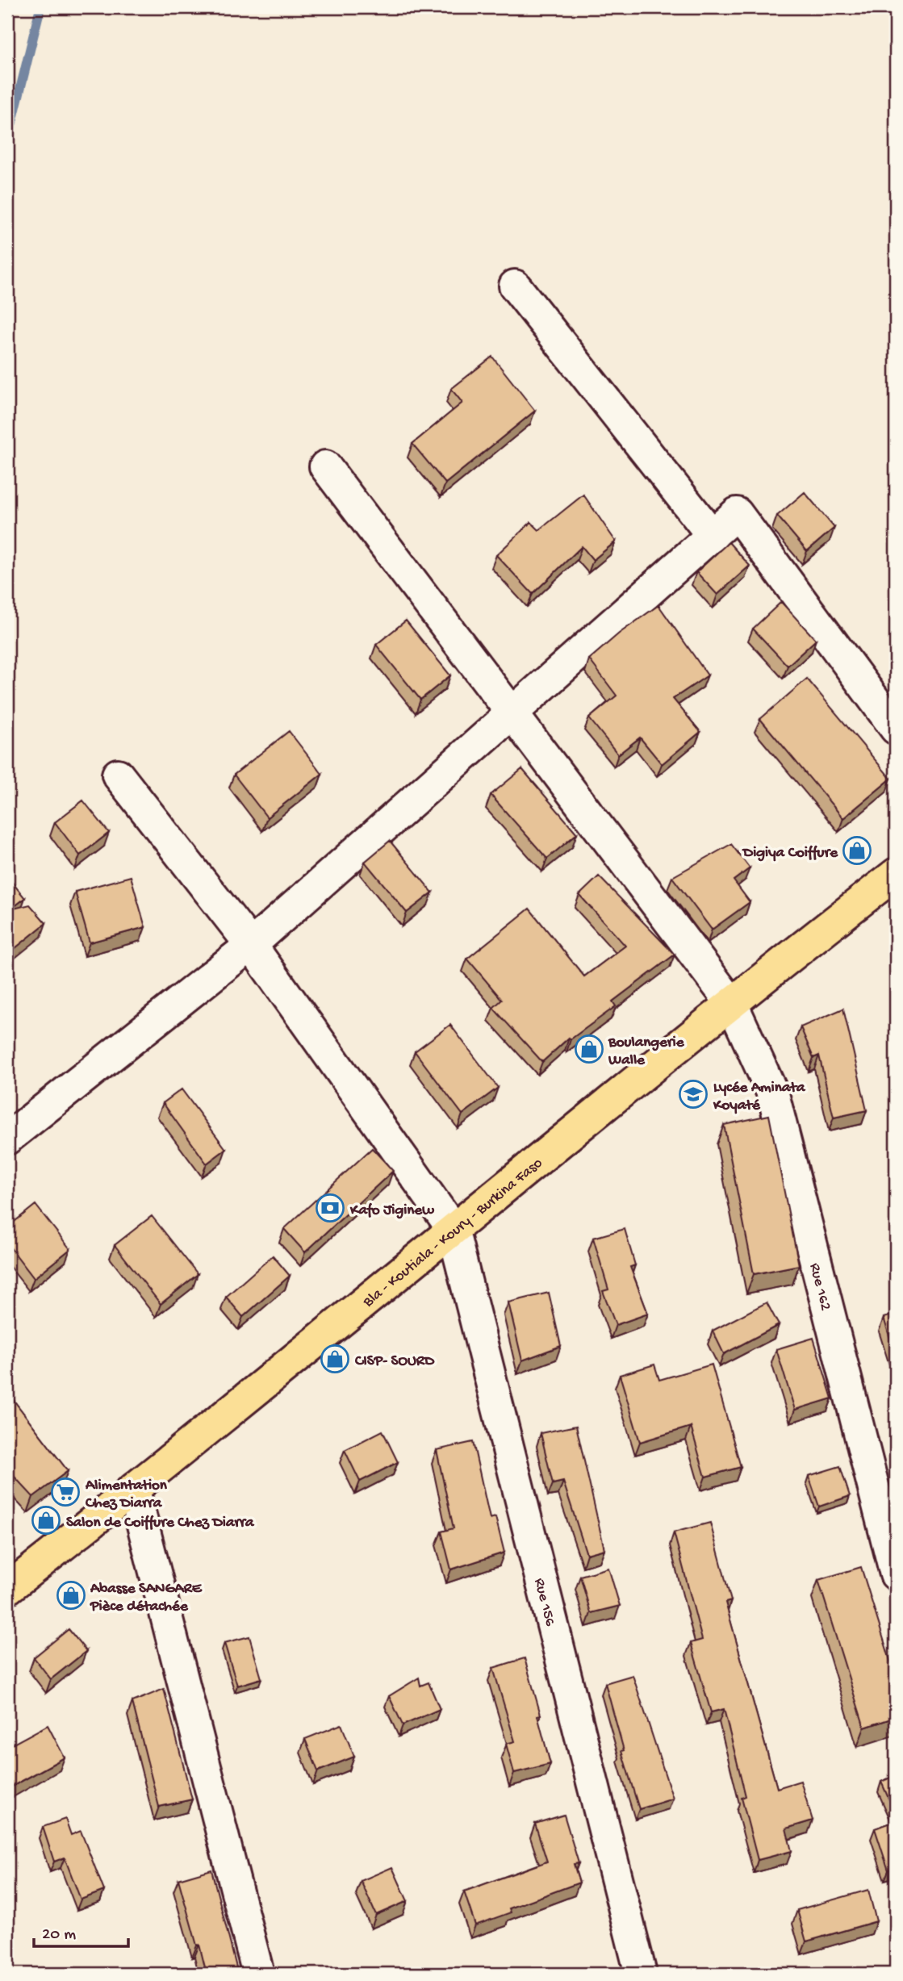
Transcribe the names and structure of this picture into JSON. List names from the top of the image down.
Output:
{
  "streets": {
    "main road": ["Bla - Koutiala - Koury - Burkina Faso"],
    "street": ["Rue 162", "Rue 156"]
  },
  "crossings": [
    ["Bla - Koutiala - Koury - Burkina Faso", "Rue 162"],
    ["Bla - Koutiala - Koury - Burkina Faso", "Rue 156"]
  ],
  "places": {
    "shop": [
      "Digiya Coiffure",
      "Boulangerie Walle",
      "CISP- SOURD",
      "Salon de Coiffure Chez Diarra",
      "Abasse SANGARE Pièce détachée"
    ],
    "school or university": ["Lycée Aminata Koyaté"],
    "bank": ["Kafo Jiginew"],
    "supermarket": ["Alimentation Chez Diarra"]
  },
  "scale_bar": "20 m"
}
